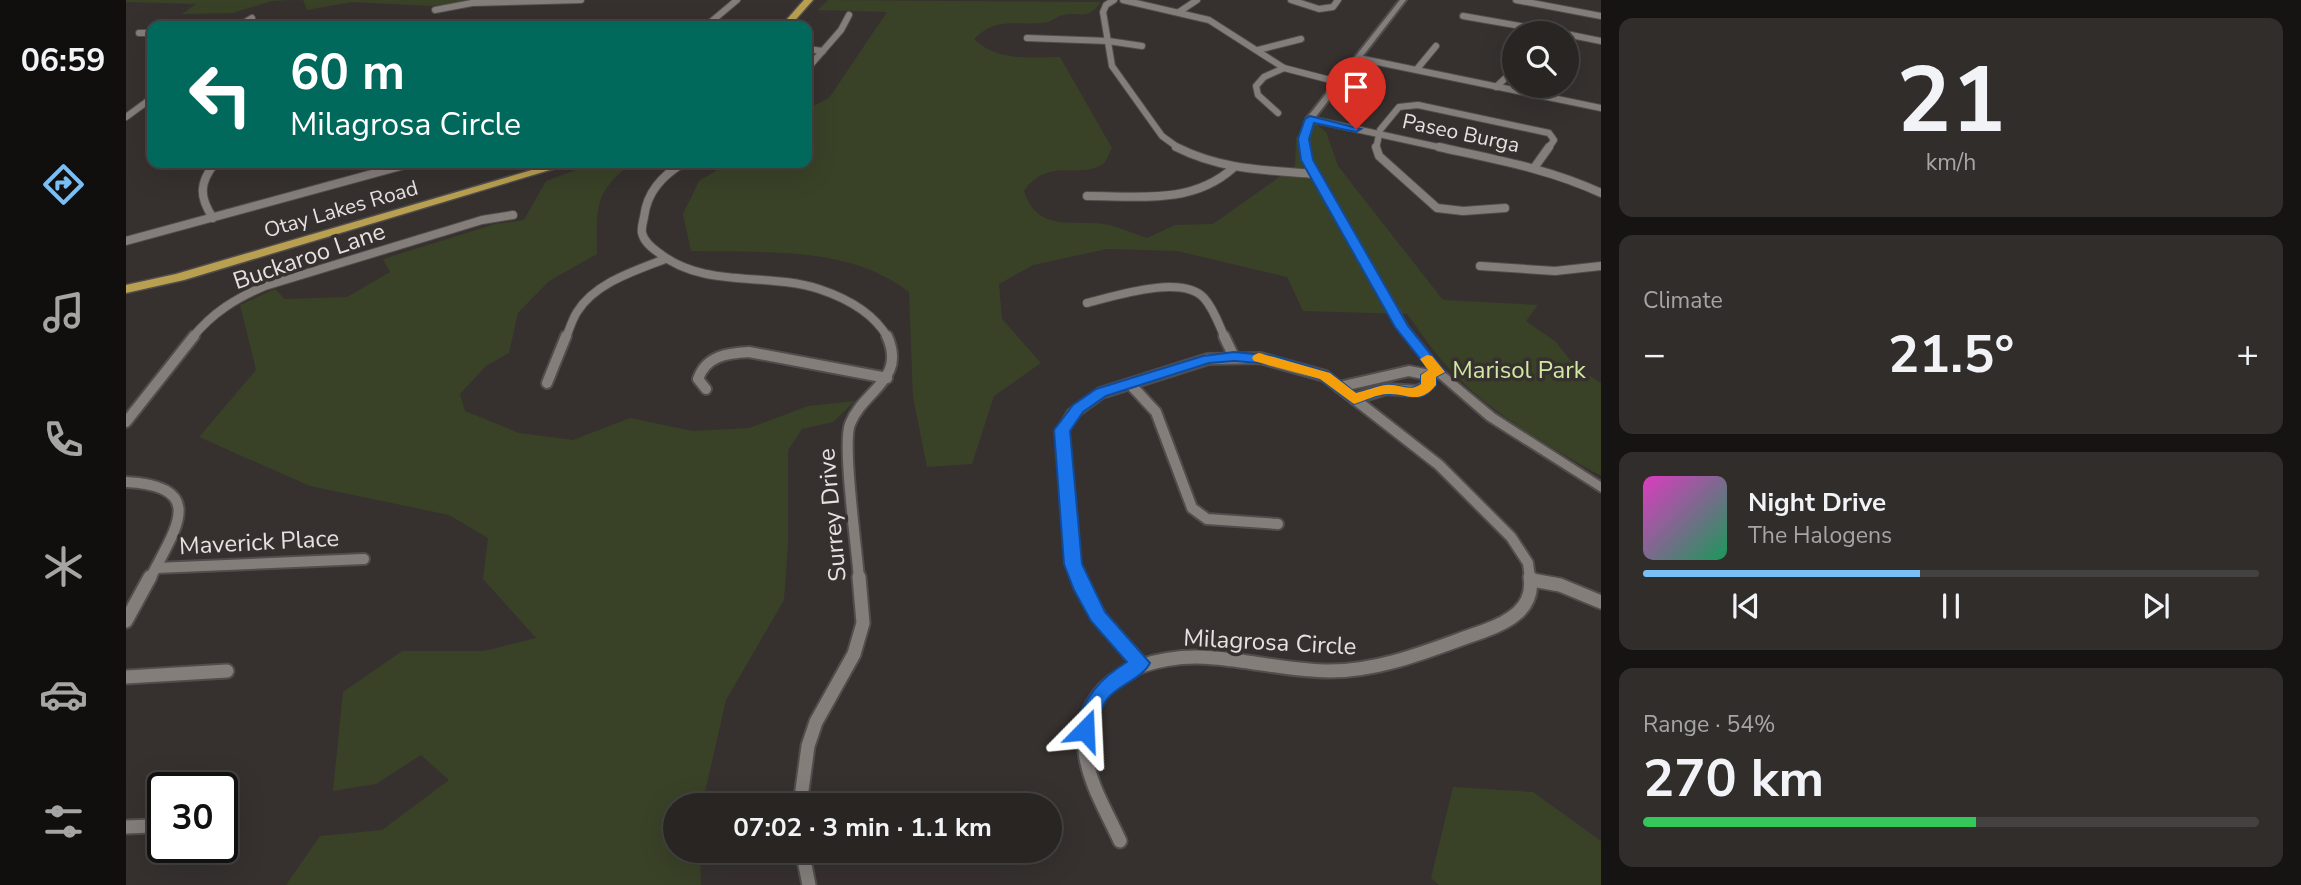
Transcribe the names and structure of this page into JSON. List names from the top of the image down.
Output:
{
  "streets": {
    "main road": ["Otay Lakes Road"],
    "street": [
      "Paseo Burga",
      "Buckaroo Lane",
      "Surrey Drive",
      "Maverick Place",
      "Milagrosa Circle"
    ]
  },
  "parks": ["Marisol Park"],
  "page": {
    "tabs": "06:59",
    "tile": [
      ["21", "km/h"],
      "Climate",
      ["Range · 54%", "270 km"]
    ],
    "turn": ["60 m", "Milagrosa Circle"],
    "heat": ["−", "21.5°", "+"],
    "song": ["Night Drive", "The Halogens"],
    "limit": "30",
    "trip": "07:02 · 3 min · 1.1 km"
  }
}
